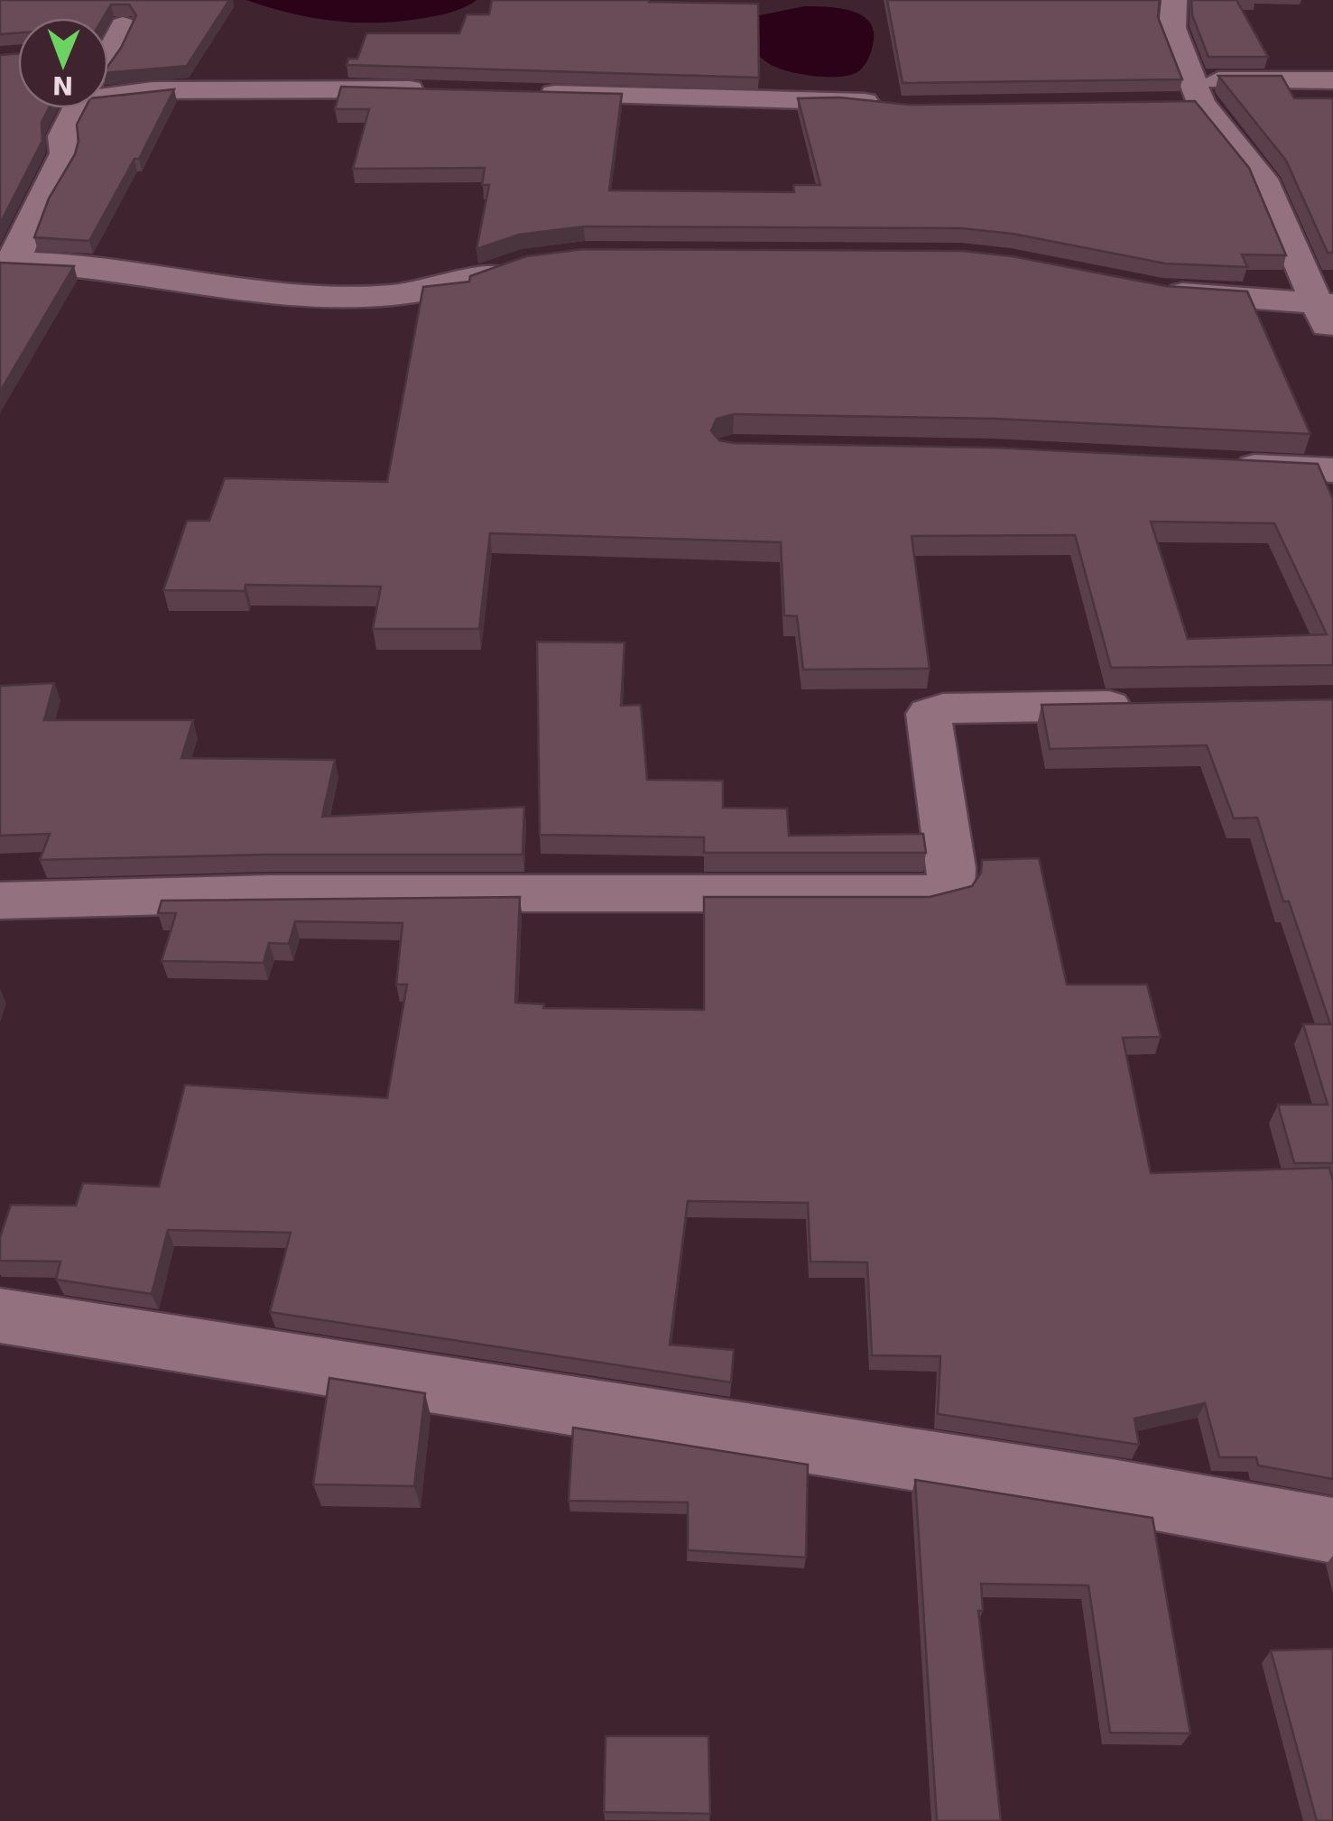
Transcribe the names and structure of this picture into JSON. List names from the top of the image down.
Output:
{
  "north": "bottom"
}
